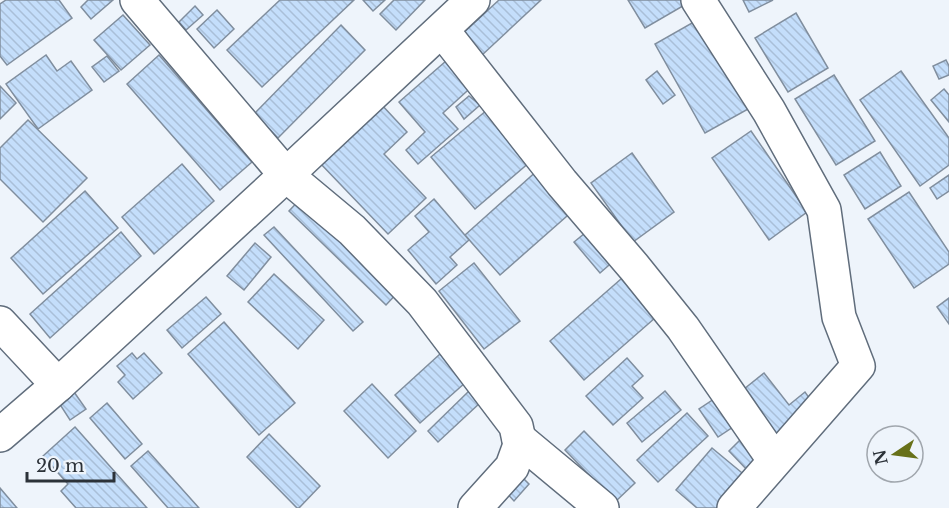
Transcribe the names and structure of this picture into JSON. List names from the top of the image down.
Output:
{
  "scale_bar": "20 m",
  "north": "left"
}
